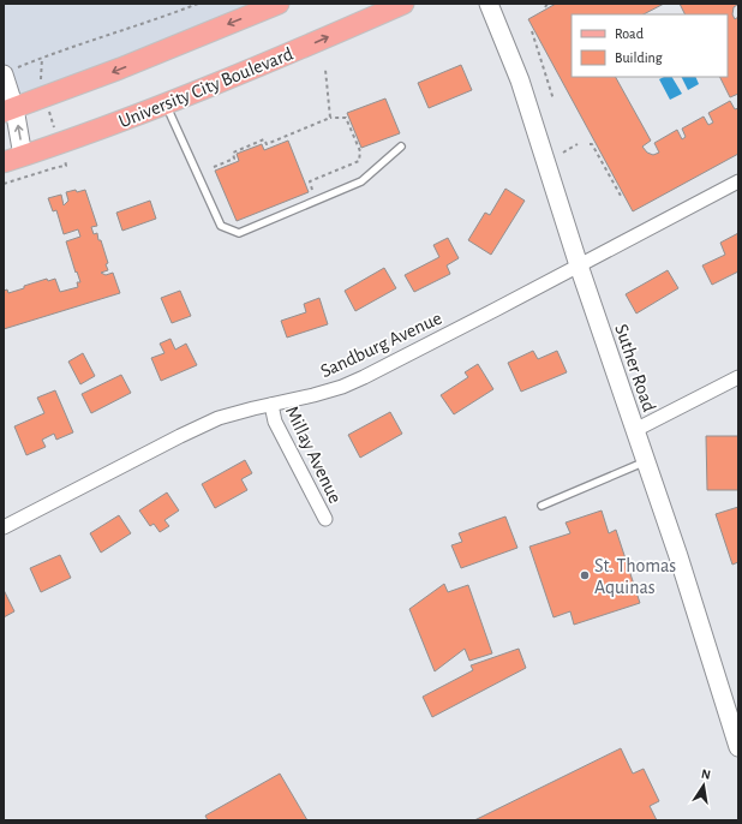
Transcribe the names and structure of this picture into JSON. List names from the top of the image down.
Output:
{
  "streets": {
    "main road": ["University City Boulevard"],
    "street": ["Sandburg Avenue", "Suther Road", "Millay Avenue"]
  },
  "crossings": [
    ["Sandburg Avenue", "Suther Road"],
    ["Sandburg Avenue", "Millay Avenue"]
  ],
  "places": ["St. Thomas Aquinas"],
  "legend": ["Road", "Building"],
  "north": "top"
}
